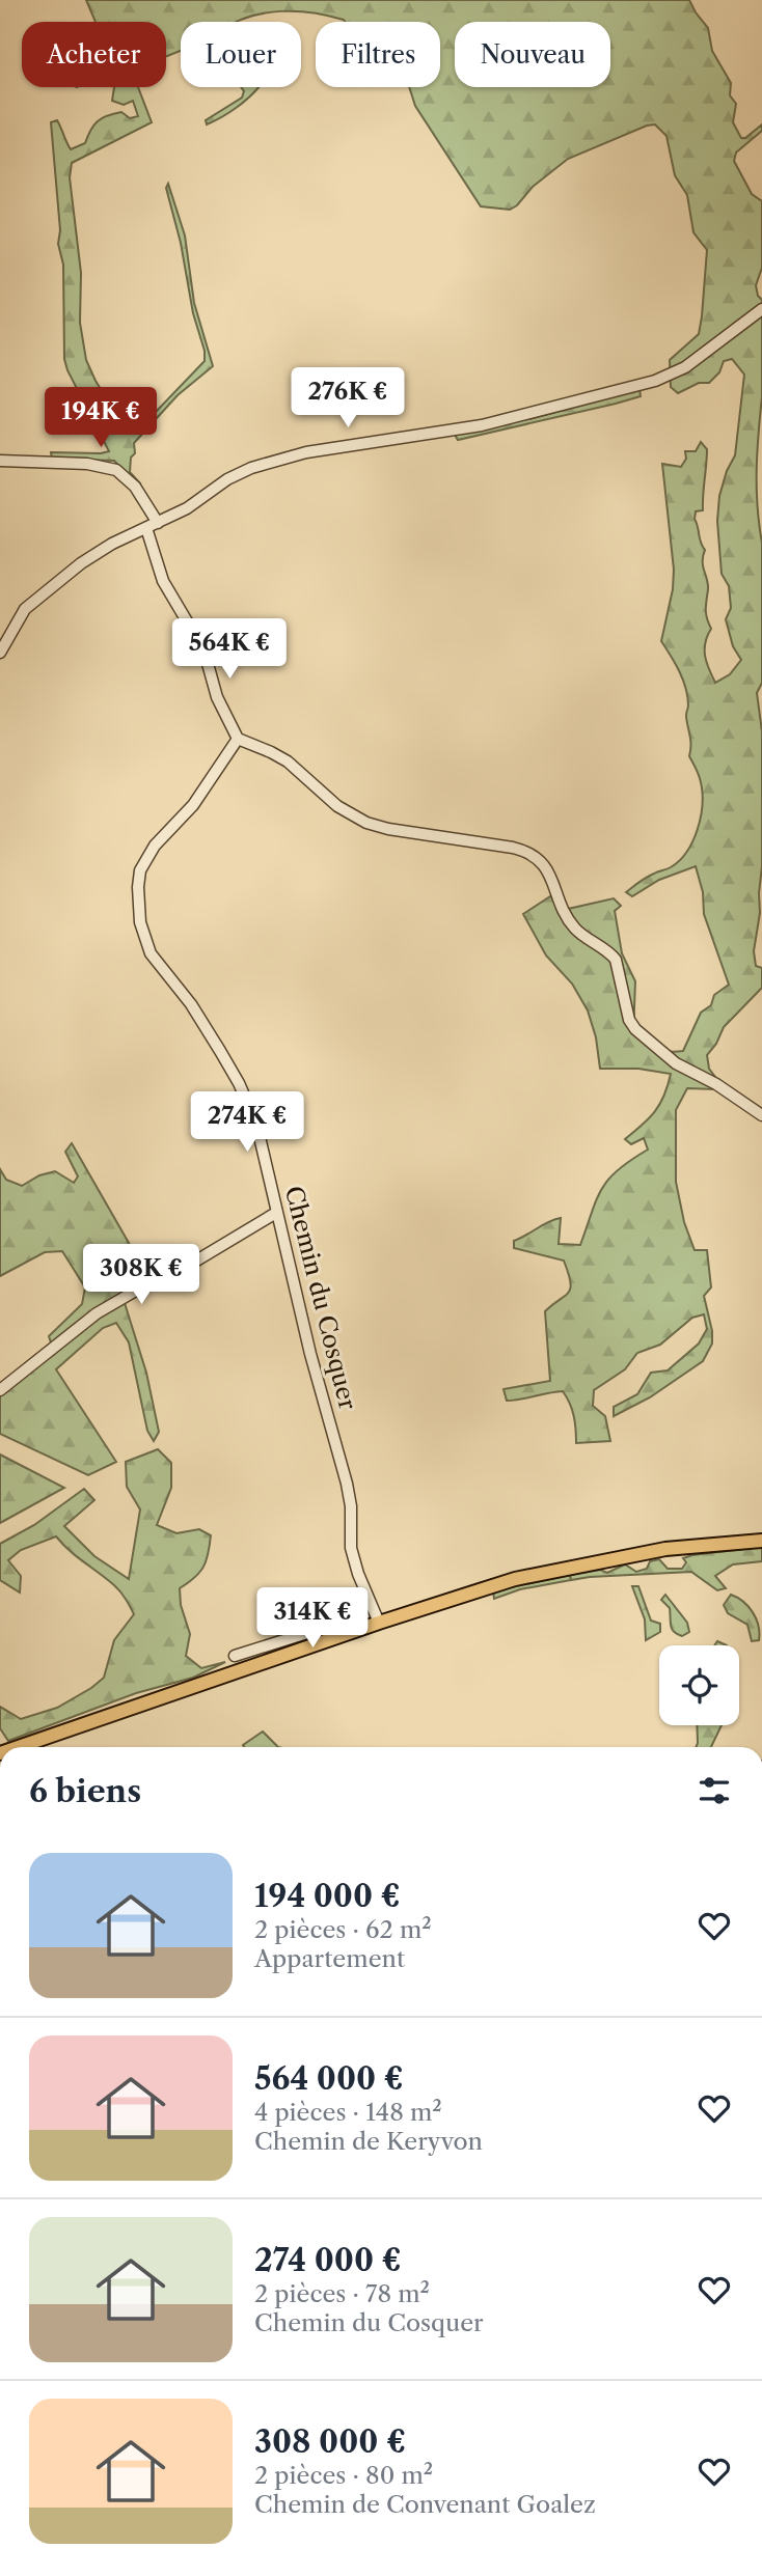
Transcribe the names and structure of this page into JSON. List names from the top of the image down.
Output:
{
  "streets": {
    "street": ["Chemin du Cosquer"]
  },
  "page": {
    "chip": [
      "Acheter",
      "Louer",
      "Filtres",
      "Nouveau"
    ],
    "price": [
      "276K €",
      "194K €",
      "564K €",
      "274K €",
      "308K €",
      "314K €"
    ],
    "heading": "6 biens",
    "list": [
      {
        "name": "194 000 €",
        "note": "2 pièces · 62 m² · Appartement"
      },
      {
        "name": "564 000 €",
        "note": "4 pièces · 148 m² · Chemin de Keryvon"
      },
      {
        "name": "274 000 €",
        "note": "2 pièces · 78 m² · Chemin du Cosquer"
      },
      {
        "name": "308 000 €",
        "note": "2 pièces · 80 m² · Chemin de Convenant Goalez"
      }
    ]
  }
}
